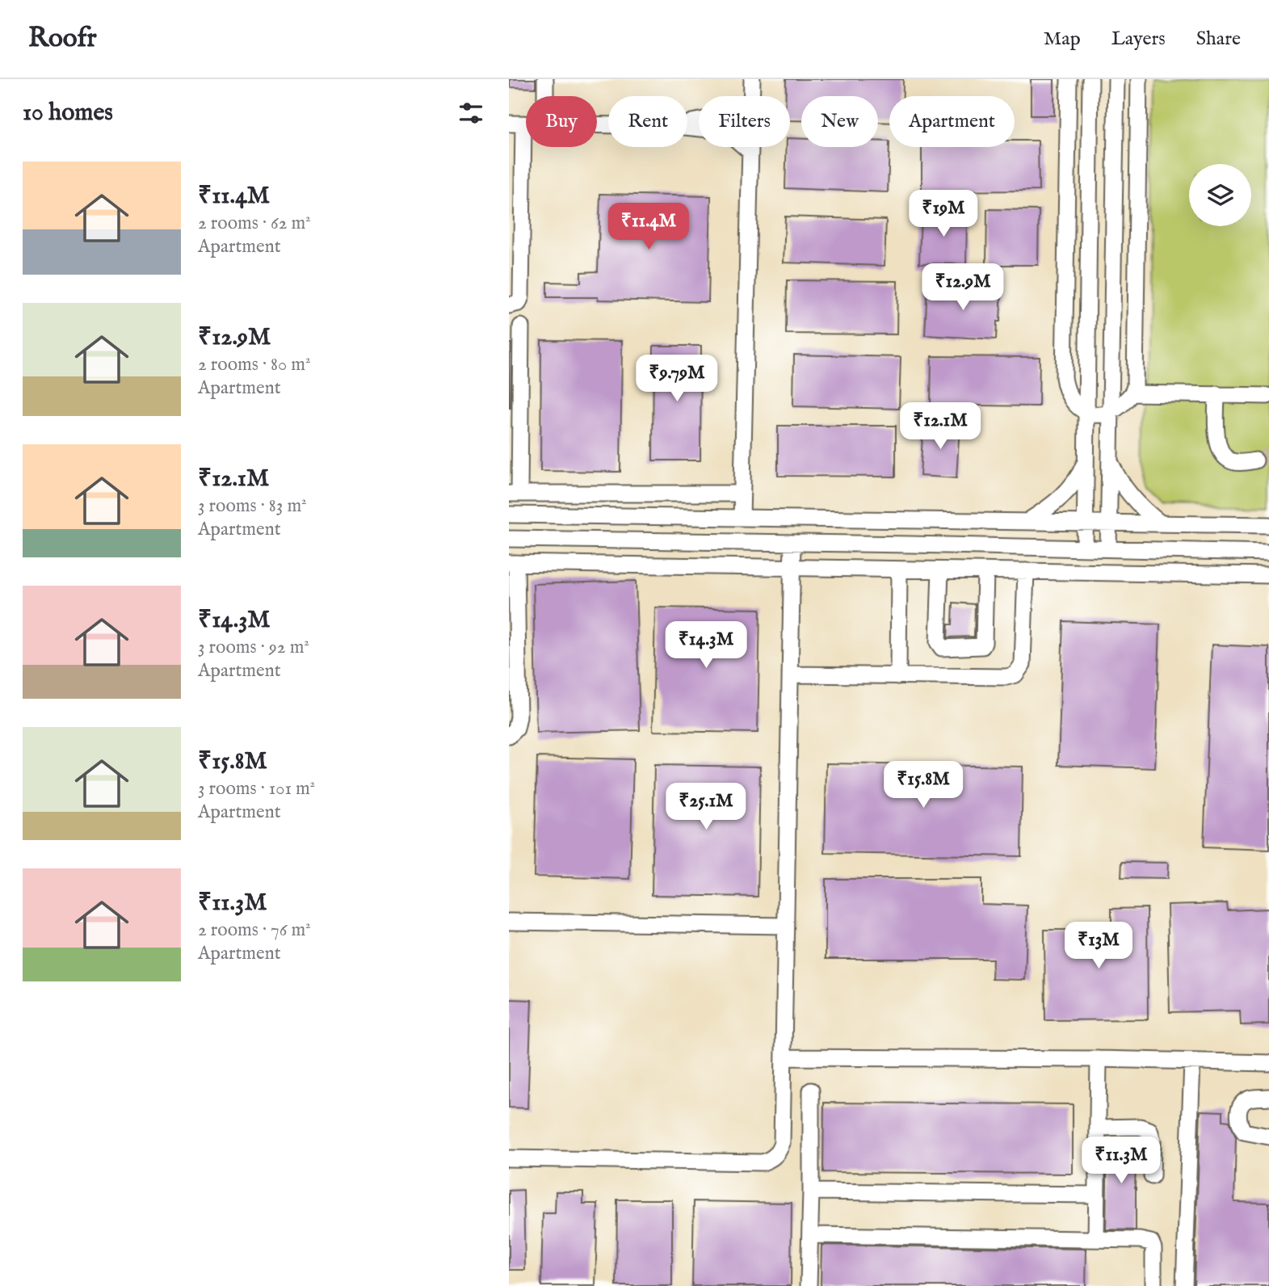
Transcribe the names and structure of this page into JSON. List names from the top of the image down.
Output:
{
  "page": {
    "header": "Roofr",
    "nav": ["Map", "Layers", "Share"],
    "heading": "10 homes",
    "chip": [
      "Buy",
      "Rent",
      "Filters",
      "New",
      "Apartment"
    ],
    "list": [
      {
        "name": "₹11.4M",
        "note": "2 rooms · 62 m² · Apartment"
      },
      {
        "name": "₹12.9M",
        "note": "2 rooms · 80 m² · Apartment"
      },
      {
        "name": "₹12.1M",
        "note": "3 rooms · 83 m² · Apartment"
      },
      {
        "name": "₹14.3M",
        "note": "3 rooms · 92 m² · Apartment"
      },
      {
        "name": "₹15.8M",
        "note": "3 rooms · 101 m² · Apartment"
      },
      {
        "name": "₹11.3M",
        "note": "2 rooms · 76 m² · Apartment"
      }
    ],
    "price": [
      "₹19M",
      "₹11.4M",
      "₹12.9M",
      "₹9.79M",
      "₹12.1M",
      "₹14.3M",
      "₹15.8M",
      "₹25.1M",
      "₹13M",
      "₹11.3M"
    ]
  }
}
